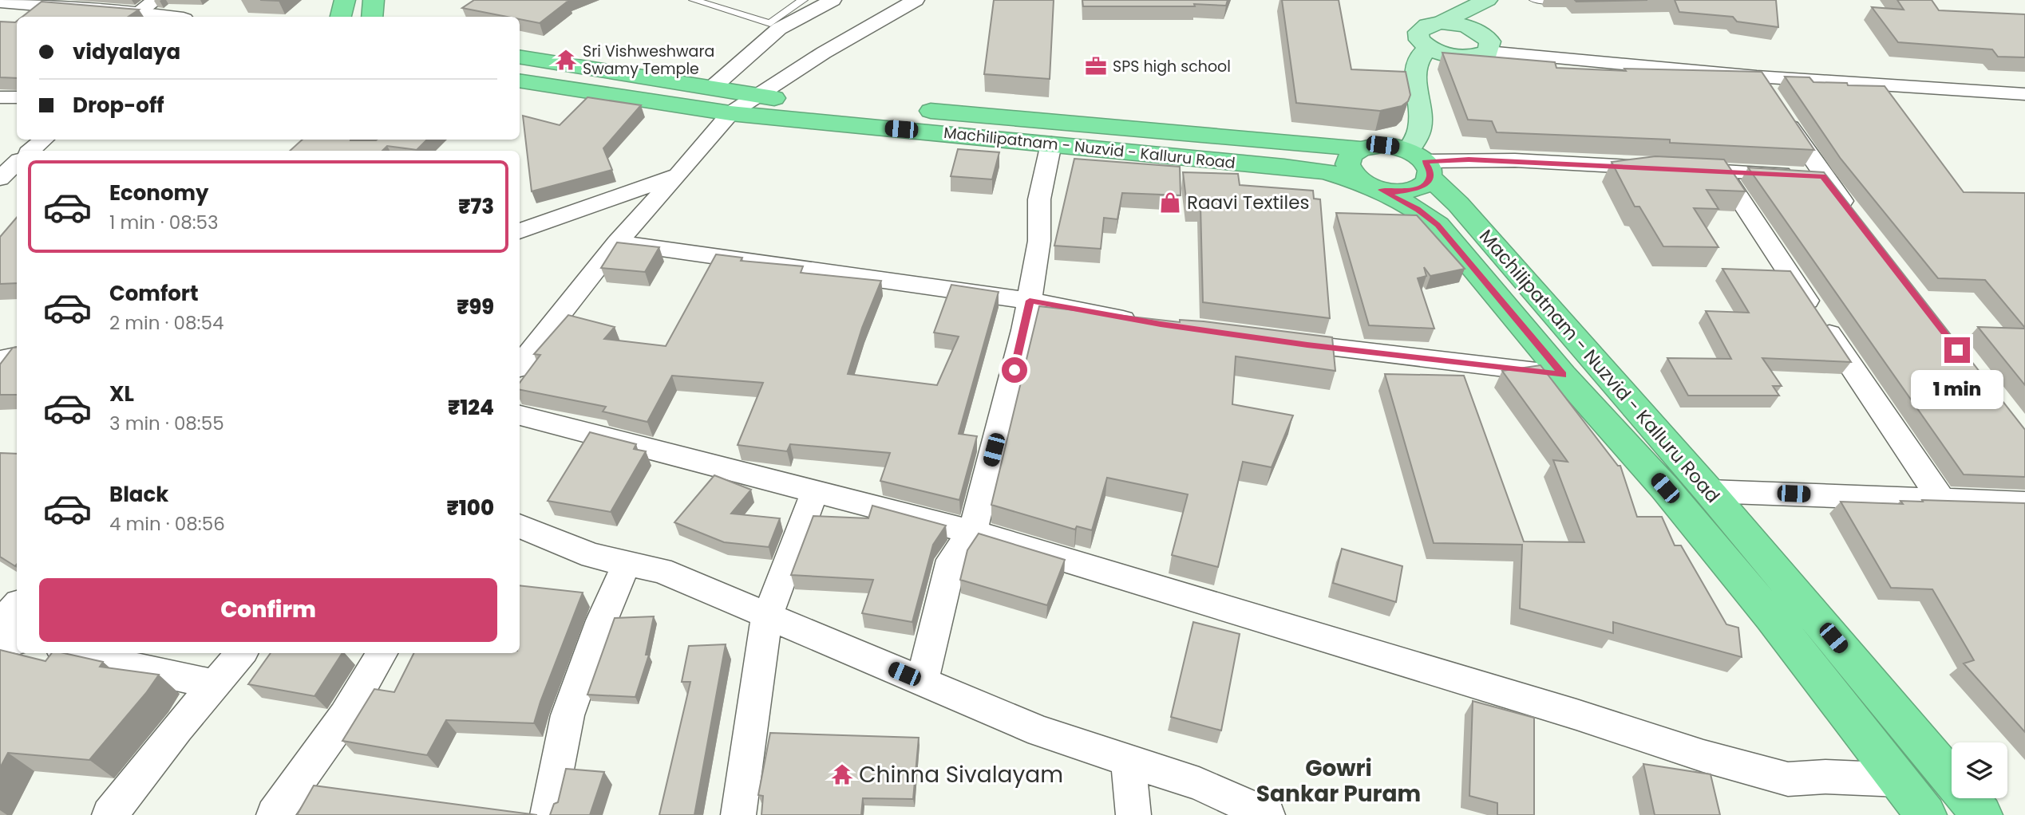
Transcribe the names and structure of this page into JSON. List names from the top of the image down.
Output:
{
  "streets": {
    "highway": ["Machilipatnam - Nuzvid - Kalluru Road"]
  },
  "districts": ["Gowri Sankar Puram"],
  "places": {
    "temple": ["Sri Vishweshwara Swamy Temple", "Chinna Sivalayam"],
    "office": ["SPS high school"],
    "shop": ["Raavi Textiles"]
  },
  "page": {
    "banner": ["vidyalaya", "Drop-off"],
    "list": [
      {
        "name": "Economy",
        "note": "1 min · 08:53",
        "value": "₹73"
      },
      {
        "name": "Comfort",
        "note": "2 min · 08:54",
        "value": "₹99"
      },
      {
        "name": "XL",
        "note": "3 min · 08:55",
        "value": "₹124"
      },
      {
        "name": "Black",
        "note": "4 min · 08:56",
        "value": "₹100"
      }
    ],
    "bubble": "1 min",
    "buttons": "Confirm"
  }
}
